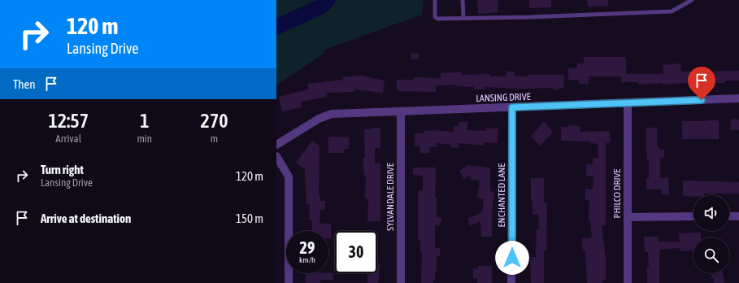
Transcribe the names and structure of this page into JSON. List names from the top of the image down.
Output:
{
  "streets": {
    "street": [
      "LANSING DRIVE",
      "PHILCO DRIVE",
      "ENCHANTED LANE",
      "SYLVANDALE DRIVE"
    ]
  },
  "crossings": [
    ["LANSING DRIVE", "PHILCO DRIVE"],
    ["LANSING DRIVE", "ENCHANTED LANE"],
    ["LANSING DRIVE", "SYLVANDALE DRIVE"]
  ],
  "page": {
    "turn": ["120 m", "Lansing Drive"],
    "then": "Then",
    "eta": [
      "12:57",
      "Arrival",
      "1",
      "min",
      "270",
      "m"
    ],
    "list": [
      {
        "name": "Turn right",
        "note": "Lansing Drive",
        "value": "120 m"
      },
      {
        "name": "Arrive at destination",
        "value": "150 m"
      }
    ],
    "speed": "29 km/h",
    "limit": "30"
  }
}
